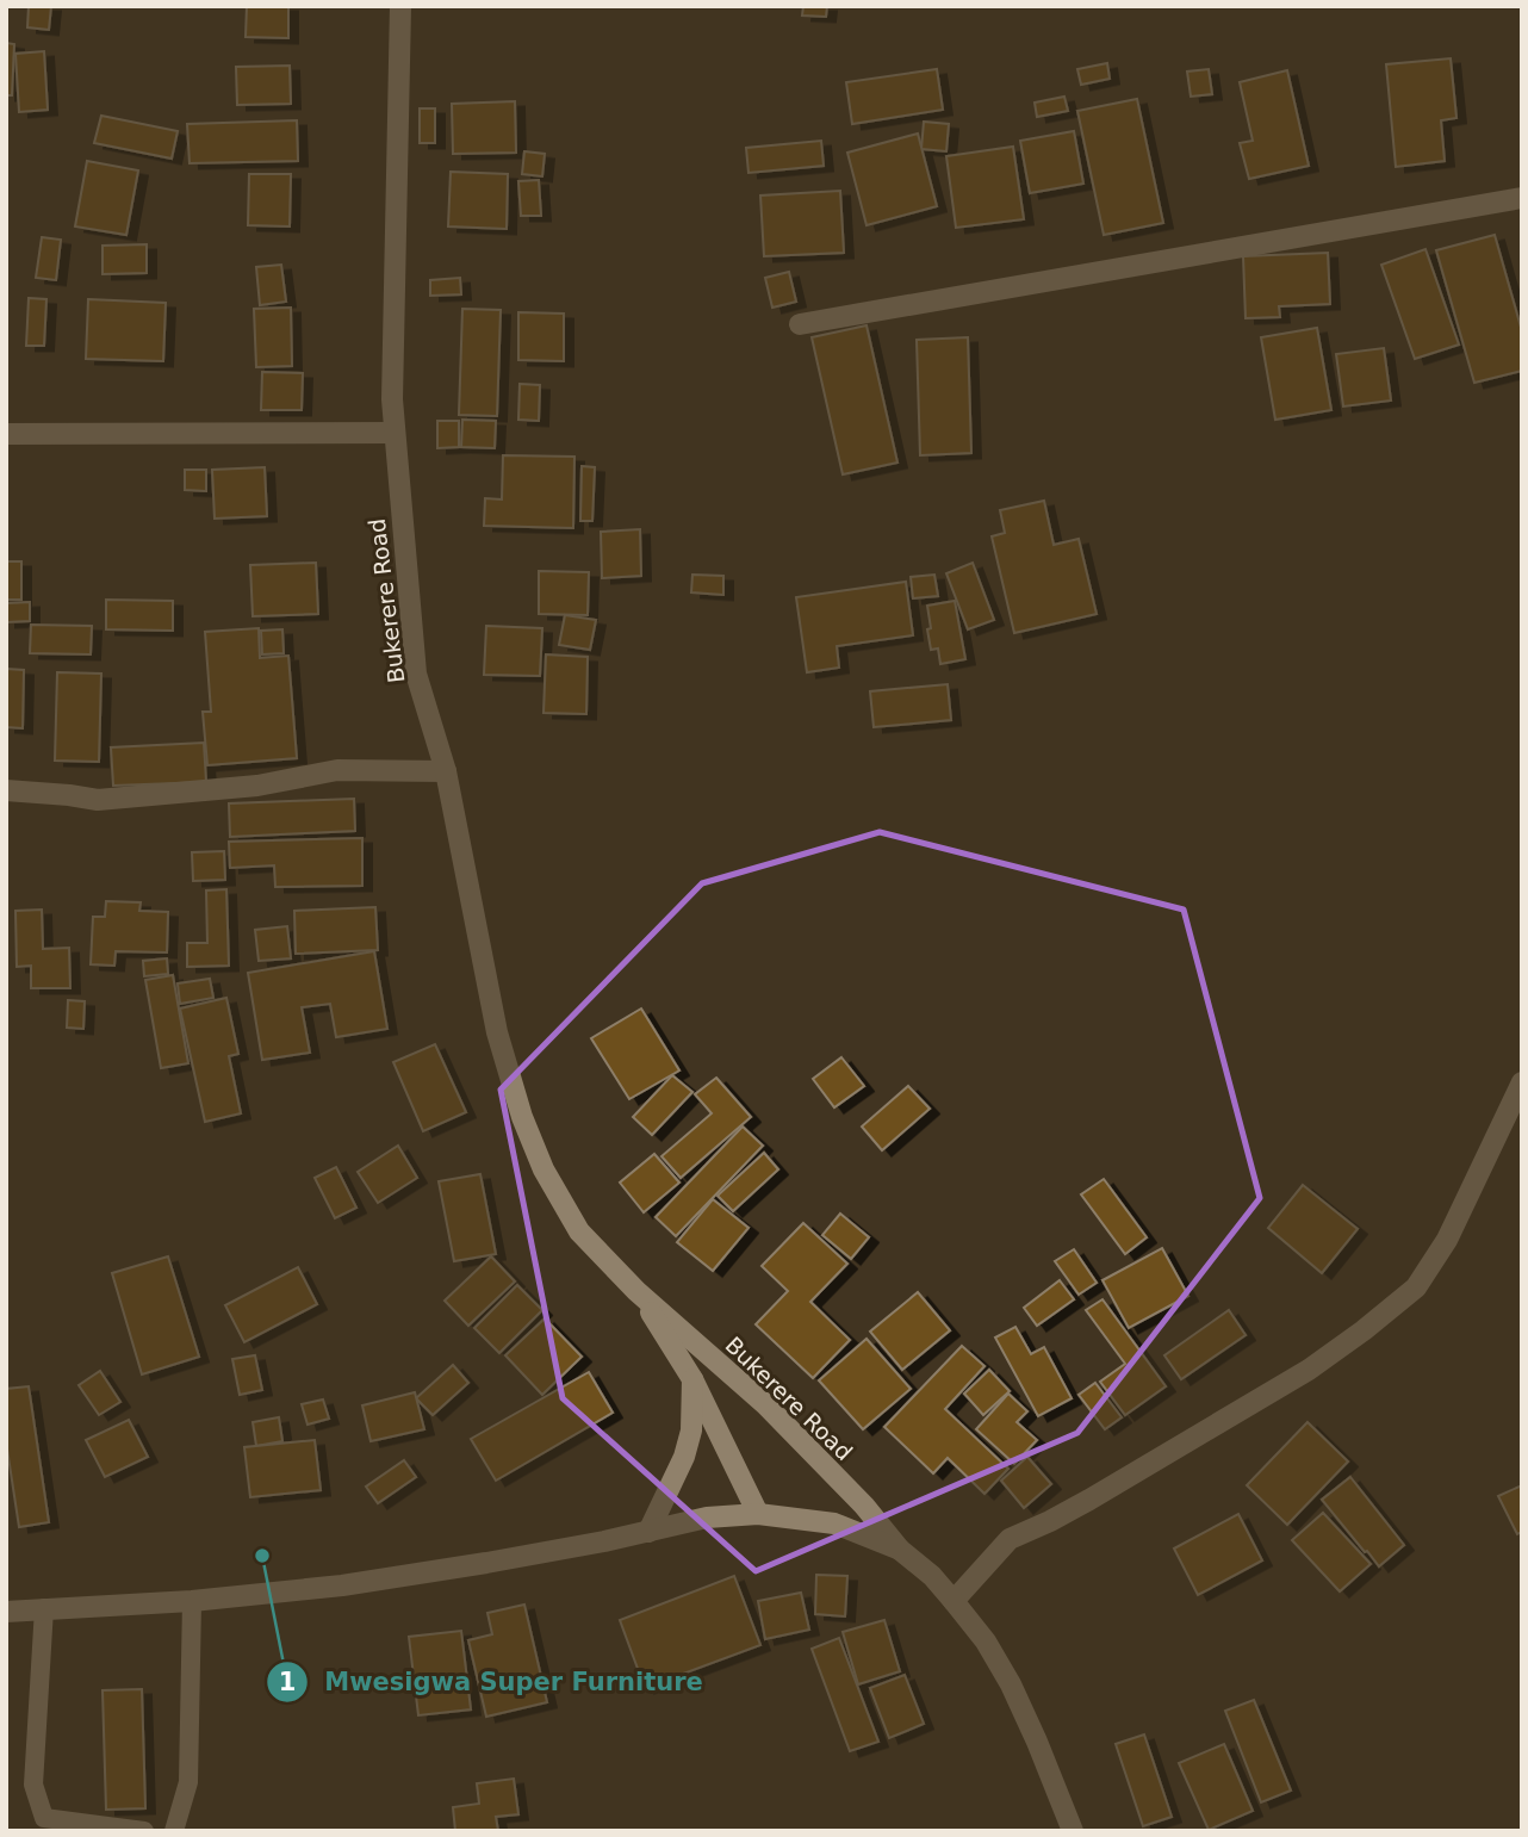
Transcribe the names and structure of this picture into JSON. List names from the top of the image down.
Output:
{
  "streets": {
    "street": ["Bukerere Road"]
  },
  "places": ["Mwesigwa Super Furniture"]
}
